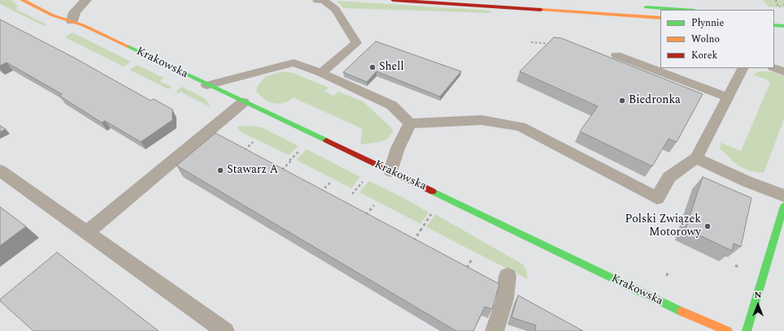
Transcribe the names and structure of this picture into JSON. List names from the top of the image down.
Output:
{
  "streets": {
    "street": ["Krakowska"]
  },
  "places": [
    "Shell",
    "Biedronka",
    "Stawarz A",
    "Polski Związek Motorowy"
  ],
  "legend": ["Płynnie", "Wolno", "Korek"],
  "north": "top"
}
